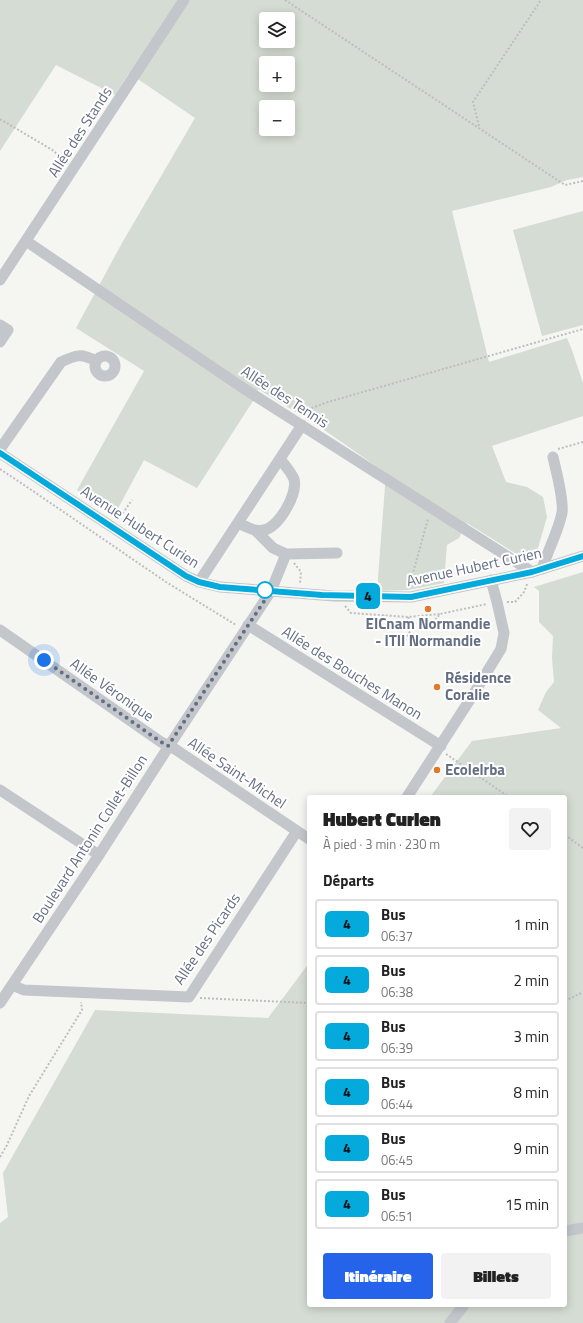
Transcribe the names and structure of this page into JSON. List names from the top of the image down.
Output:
{
  "streets": {
    "street": [
      "Allée des Stands",
      "Allée des Tennis",
      "Avenue Hubert Curien",
      "Allée des Bouches Manon",
      "Allée Véronique",
      "Allée Saint-Michel",
      "Boulevard Antonin Collet-Billon",
      "Allée des Picards"
    ]
  },
  "crossings": [
    ["Allée des Stands", "Allée des Tennis"],
    ["Allée des Tennis", "Avenue Hubert Curien"],
    ["Avenue Hubert Curien", "Boulevard Antonin Collet-Billon"],
    ["Allée des Bouches Manon", "Boulevard Antonin Collet-Billon"],
    ["Allée Véronique", "Allée Saint-Michel"],
    ["Allée Véronique", "Boulevard Antonin Collet-Billon"],
    ["Allée Saint-Michel", "Boulevard Antonin Collet-Billon"],
    ["Allée Saint-Michel", "Allée des Picards"],
    ["Boulevard Antonin Collet-Billon", "Allée des Picards"]
  ],
  "places": ["EICnam Normandie - ITII Normandie", "Résidence Coralie", "Ecolelrba"],
  "lines": ["bus line 4"],
  "page": {
    "on_map": "4",
    "map_buttons": ["+", "−"],
    "heading": [
      ["Hubert Curien", "À pied · 3 min · 230 m"],
      "Départs"
    ],
    "list": [
      {
        "mark": "4",
        "name": "Bus",
        "note": "06:37",
        "value": "1 min"
      },
      {
        "mark": "4",
        "name": "Bus",
        "note": "06:38",
        "value": "2 min"
      },
      {
        "mark": "4",
        "name": "Bus",
        "note": "06:39",
        "value": "3 min"
      },
      {
        "mark": "4",
        "name": "Bus",
        "note": "06:44",
        "value": "8 min"
      },
      {
        "mark": "4",
        "name": "Bus",
        "note": "06:45",
        "value": "9 min"
      },
      {
        "mark": "4",
        "name": "Bus",
        "note": "06:51",
        "value": "15 min"
      }
    ],
    "buttons": ["Itinéraire", "Billets"]
  }
}
